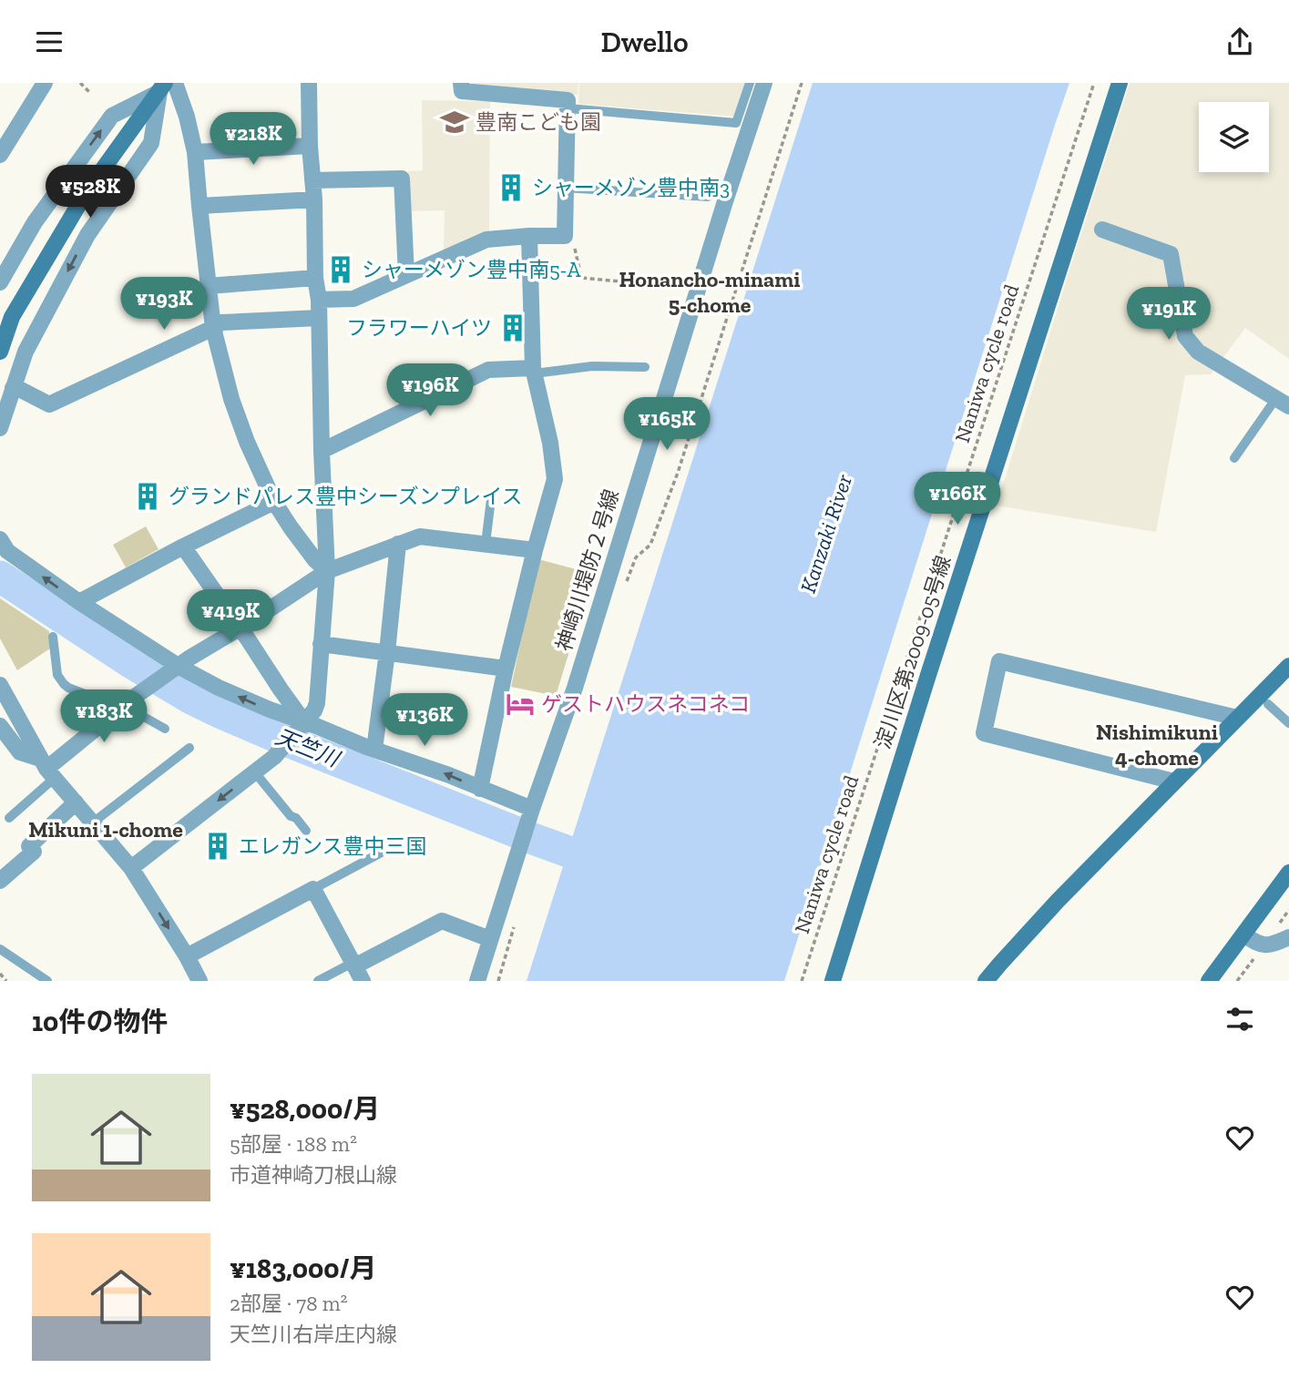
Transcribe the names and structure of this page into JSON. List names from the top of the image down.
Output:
{
  "streets": {
    "street": ["神崎川堤防２号線", "淀川区第2009-05号線"],
    "path": ["Naniwa cycle road"]
  },
  "districts": ["Honancho-minami 5-chome", "Nishimikuni 4-chome", "Mikuni 1-chome"],
  "water": ["Kanzaki River", "天竺川"],
  "places": {
    "school or university": ["豊南こども園"],
    "building": [
      "シャーメゾン豊中南3",
      "シャーメゾン豊中南5-A",
      "フラワーハイツ",
      "グランドパレス豊中シーズンプレイス",
      "エレガンス豊中三国"
    ],
    "hotel": ["ゲストハウスネコネコ"]
  },
  "page": {
    "header": "Dwello",
    "price": [
      "¥218K",
      "¥528K",
      "¥193K",
      "¥191K",
      "¥196K",
      "¥165K",
      "¥166K",
      "¥419K",
      "¥183K",
      "¥136K"
    ],
    "heading": "10件の物件",
    "list": [
      {
        "name": "¥528,000/月",
        "note": "5部屋 · 188 m² · 市道神崎刀根山線"
      },
      {
        "name": "¥183,000/月",
        "note": "2部屋 · 78 m² · 天竺川右岸庄内線"
      }
    ]
  }
}
